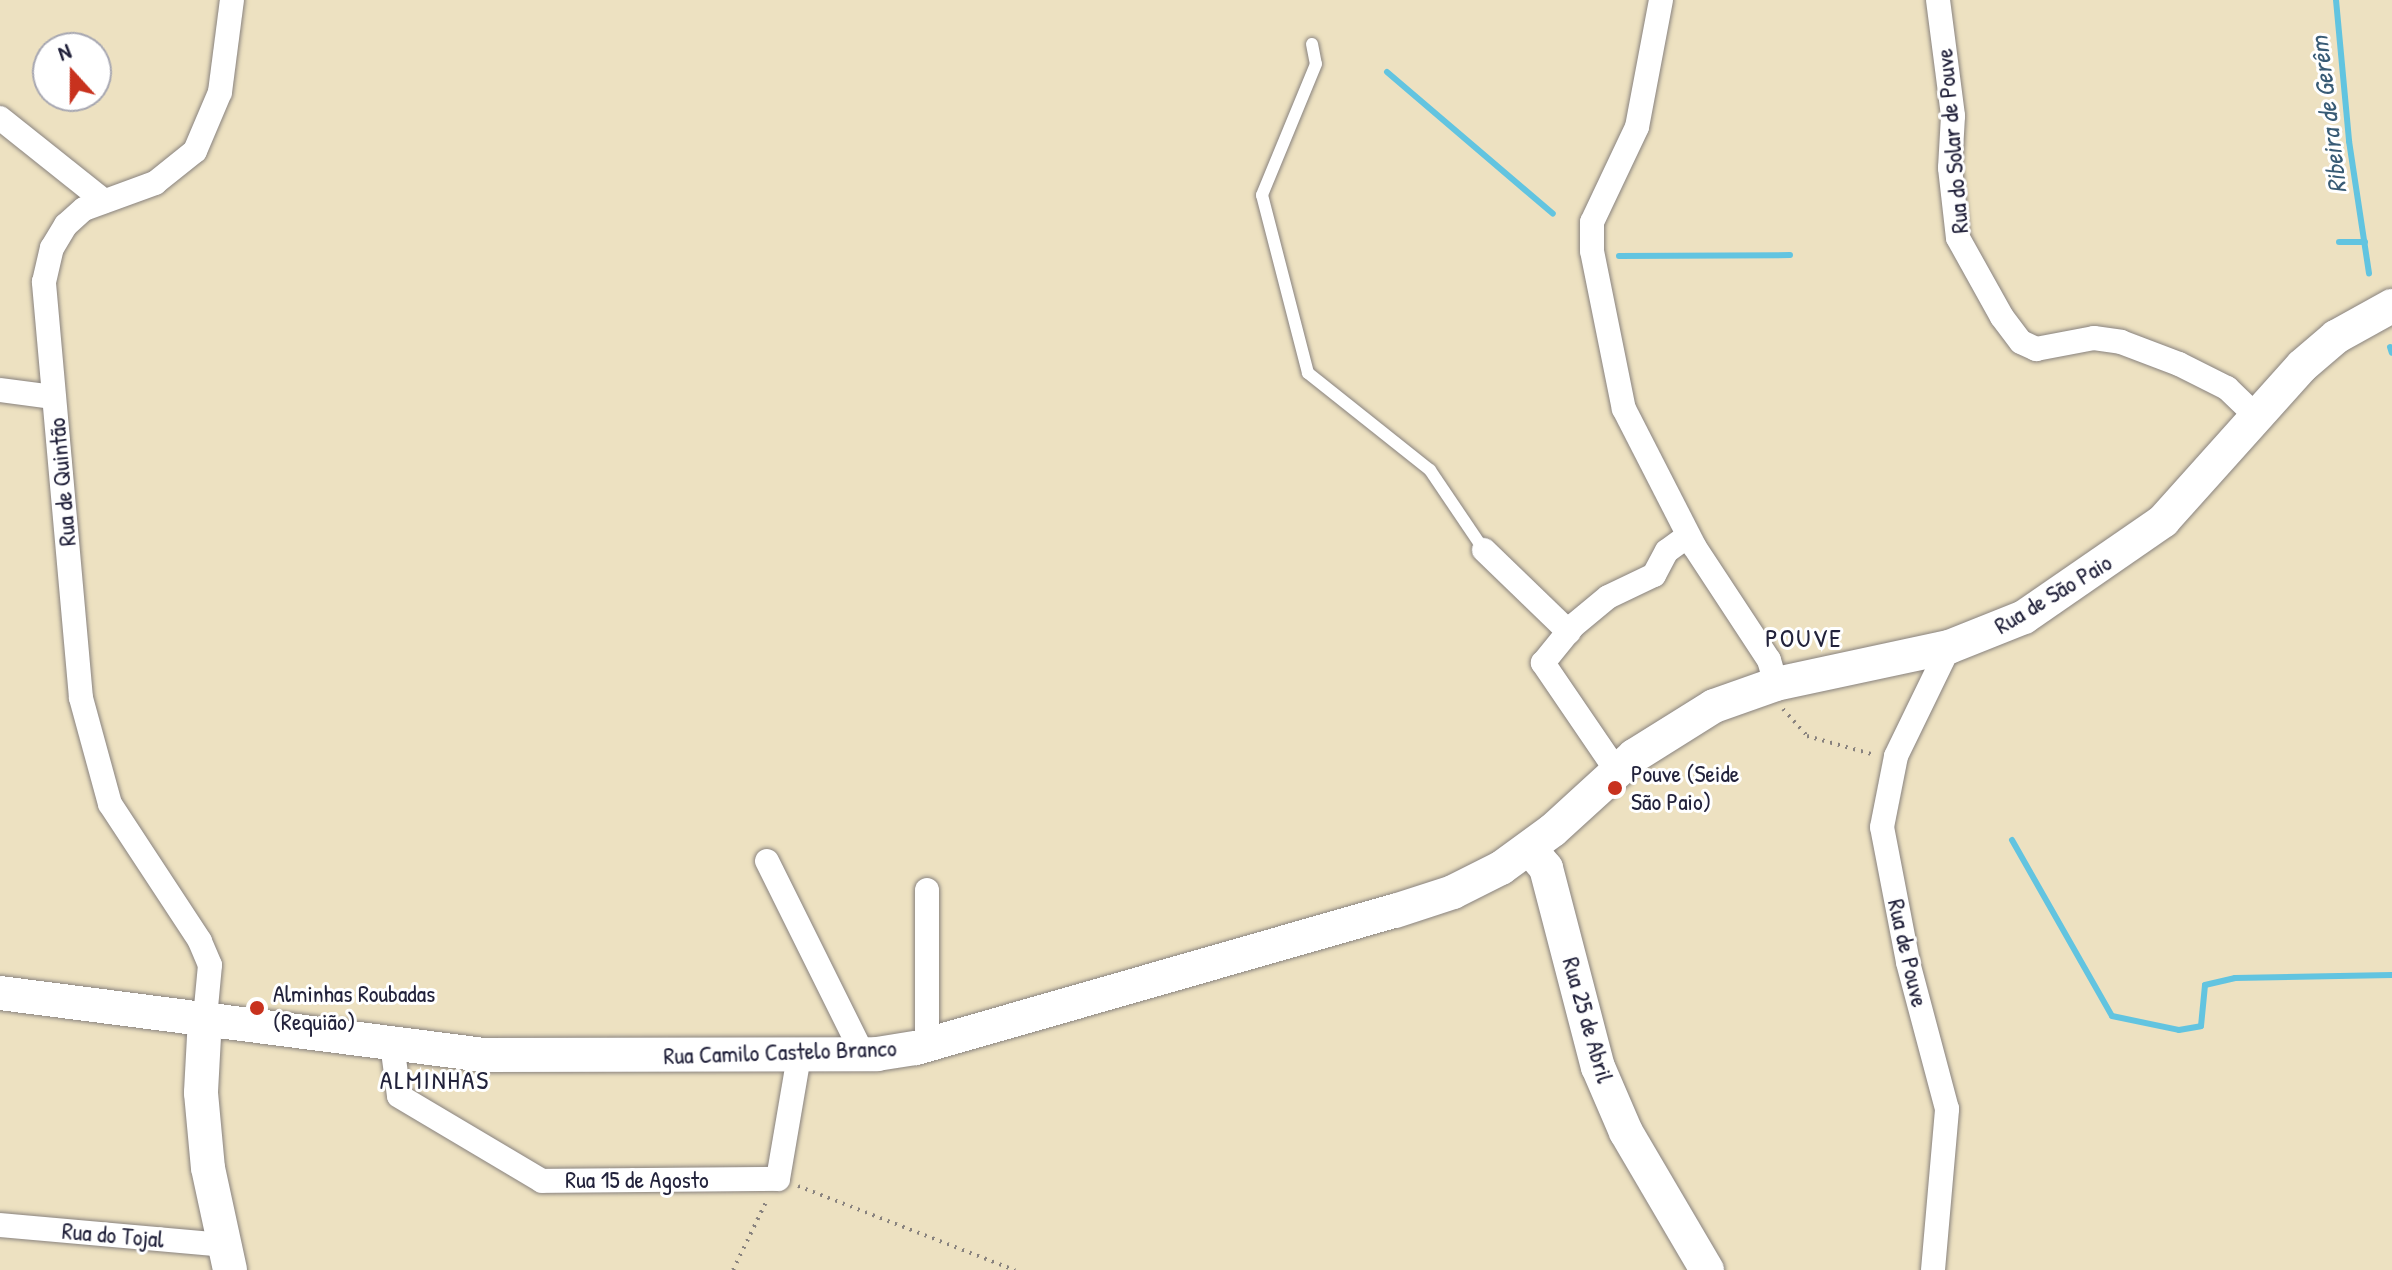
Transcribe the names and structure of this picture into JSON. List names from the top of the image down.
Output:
{
  "streets": {
    "main road": ["Rua de São Paio", "Rua 25 de Abril", "Rua Camilo Castelo Branco"],
    "street": [
      "Rua do Solar de Pouve",
      "Rua de Quintão",
      "Rua de Pouve",
      "Rua 15 de Agosto",
      "Rua do Tojal"
    ]
  },
  "crossings": [
    ["Rua do Solar de Pouve", "Rua de São Paio"],
    ["Rua de Quintão", "Rua Camilo Castelo Branco"],
    ["Rua de São Paio", "Rua de Pouve"],
    ["Rua de São Paio", "Rua 25 de Abril"],
    ["Rua de São Paio", "Rua Camilo Castelo Branco"],
    ["Rua 25 de Abril", "Rua Camilo Castelo Branco"],
    ["Rua Camilo Castelo Branco", "Rua 15 de Agosto"]
  ],
  "districts": ["POUVE", "ALMINHAS"],
  "water": ["Ribeira de Gerêm"],
  "places": ["Pouve (Seide São Paio)", "Alminhas Roubadas (Requião)"],
  "north": "top"
}
